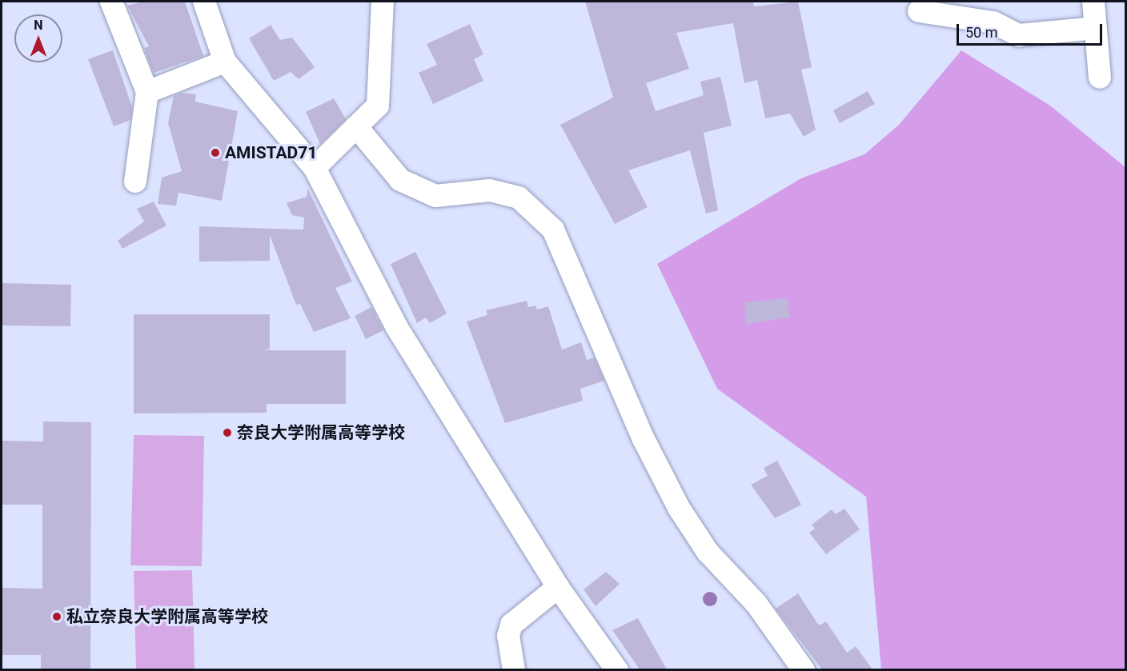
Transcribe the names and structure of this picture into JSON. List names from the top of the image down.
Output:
{
  "places": ["AMISTAD71", "奈良大学附属高等学校", "私立奈良大学附属高等学校"],
  "scale_bar": "50 m",
  "north": "top"
}
